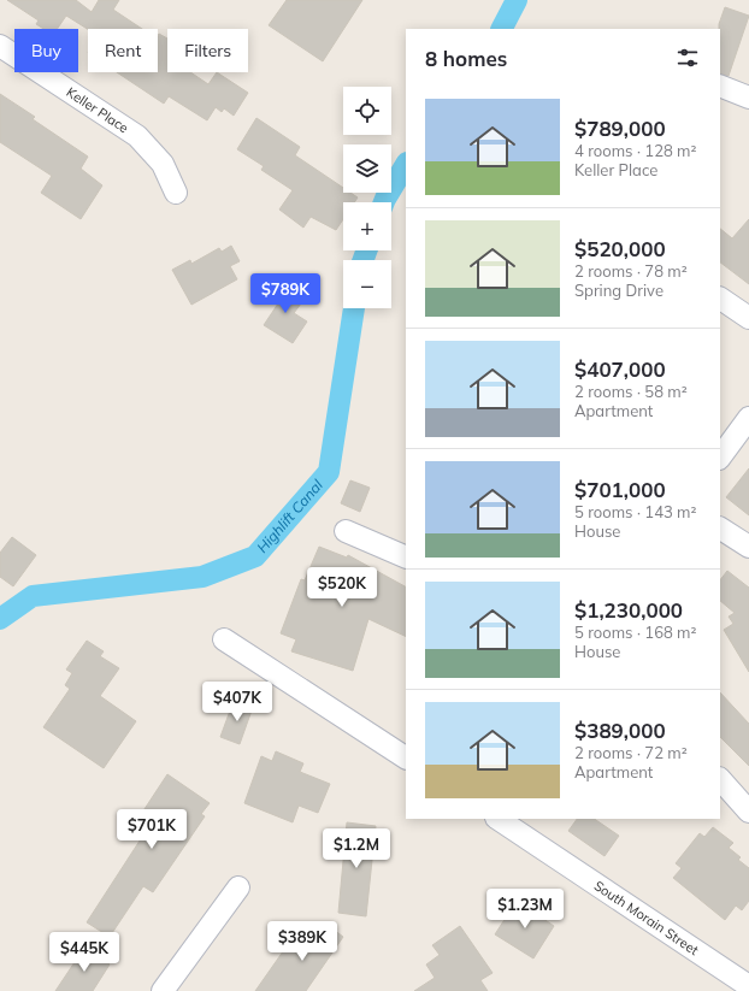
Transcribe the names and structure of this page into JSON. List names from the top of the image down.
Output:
{
  "streets": {
    "street": ["Keller Place", "South Morain Street"]
  },
  "water": ["Highlift Canal"],
  "page": {
    "chip": ["Buy", "Rent", "Filters"],
    "heading": "8 homes",
    "map_buttons": ["+", "−"],
    "list": [
      {
        "name": "$789,000",
        "note": "4 rooms · 128 m² · Keller Place"
      },
      {
        "name": "$520,000",
        "note": "2 rooms · 78 m² · Spring Drive"
      },
      {
        "name": "$407,000",
        "note": "2 rooms · 58 m² · Apartment"
      },
      {
        "name": "$701,000",
        "note": "5 rooms · 143 m² · House"
      },
      {
        "name": "$1,230,000",
        "note": "5 rooms · 168 m² · House"
      },
      {
        "name": "$389,000",
        "note": "2 rooms · 72 m² · Apartment"
      }
    ],
    "price": [
      "$789K",
      "$520K",
      "$407K",
      "$701K",
      "$1.2M",
      "$1.23M",
      "$389K",
      "$445K"
    ]
  }
}
